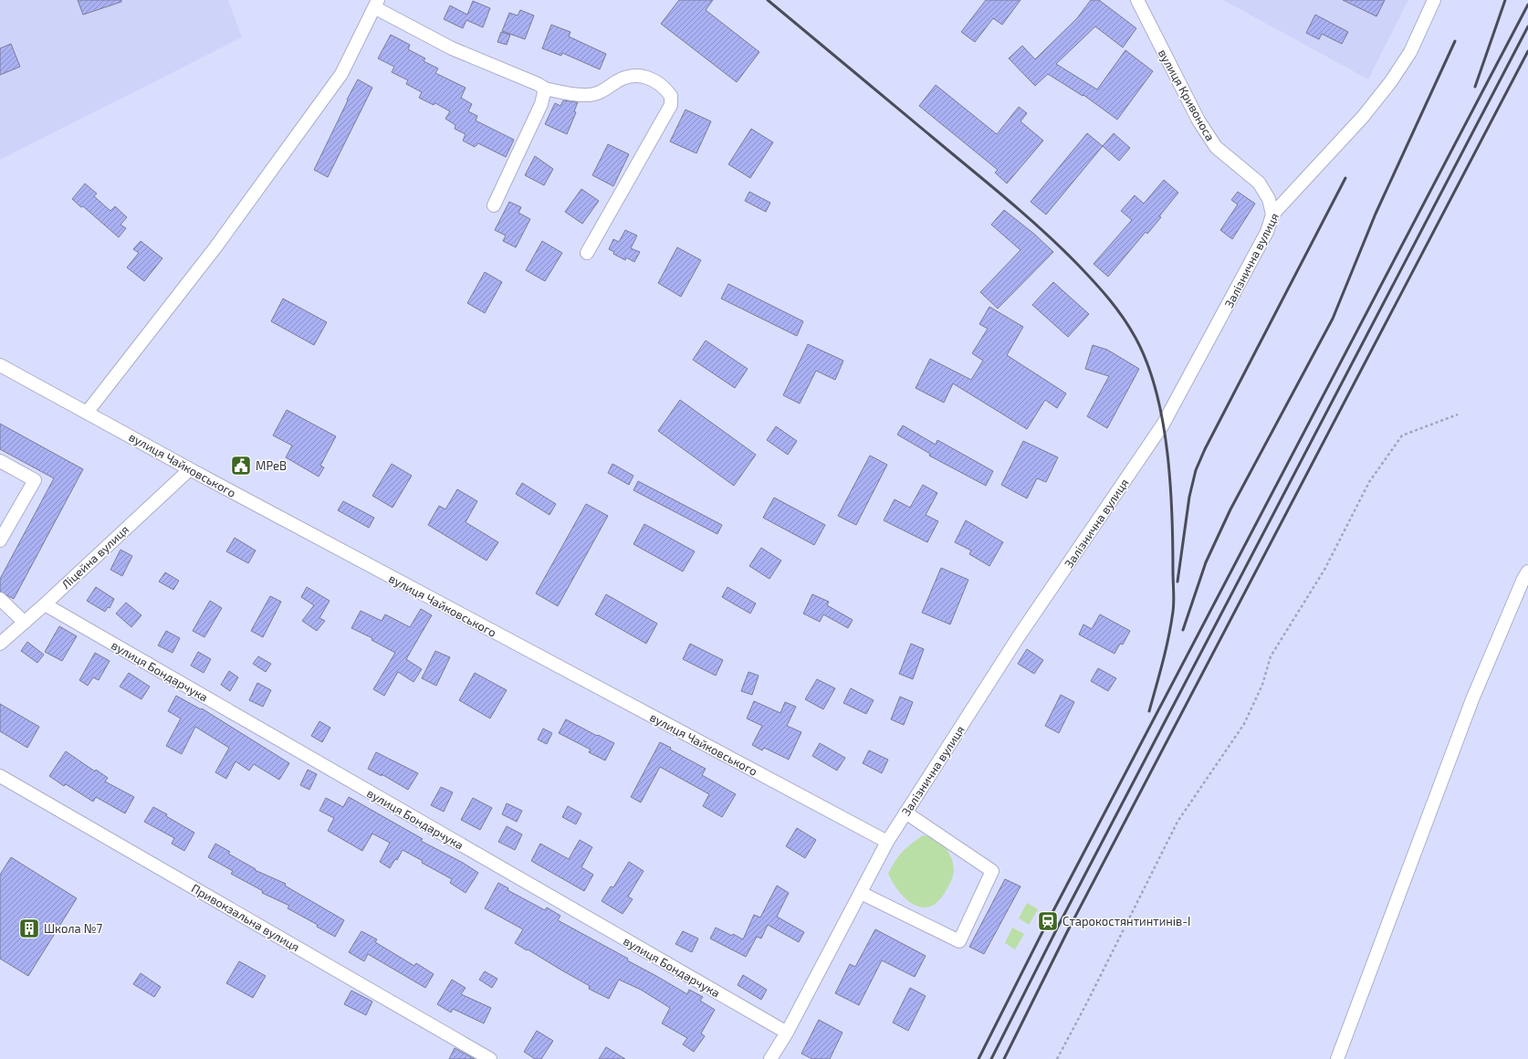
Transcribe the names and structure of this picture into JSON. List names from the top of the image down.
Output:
{
  "streets": {
    "street": [
      "вулиця Кривоноса",
      "Залізнична вулиця",
      "вулиця Чайковського",
      "Ліцейна вулиця",
      "вулиця Бондарчука",
      "Привокзальна вулиця"
    ]
  },
  "crossings": [
    ["вулиця Кривоноса", "Залізнична вулиця"],
    ["Залізнична вулиця", "вулиця Чайковського"],
    ["Залізнична вулиця", "вулиця Бондарчука"],
    ["вулиця Чайковського", "Ліцейна вулиця"],
    ["Ліцейна вулиця", "вулиця Бондарчука"]
  ],
  "places": {
    "public building": ["МРеВ"],
    "station": ["Старокостянтинтинів-І"],
    "building": ["Школа №7"]
  }
}
